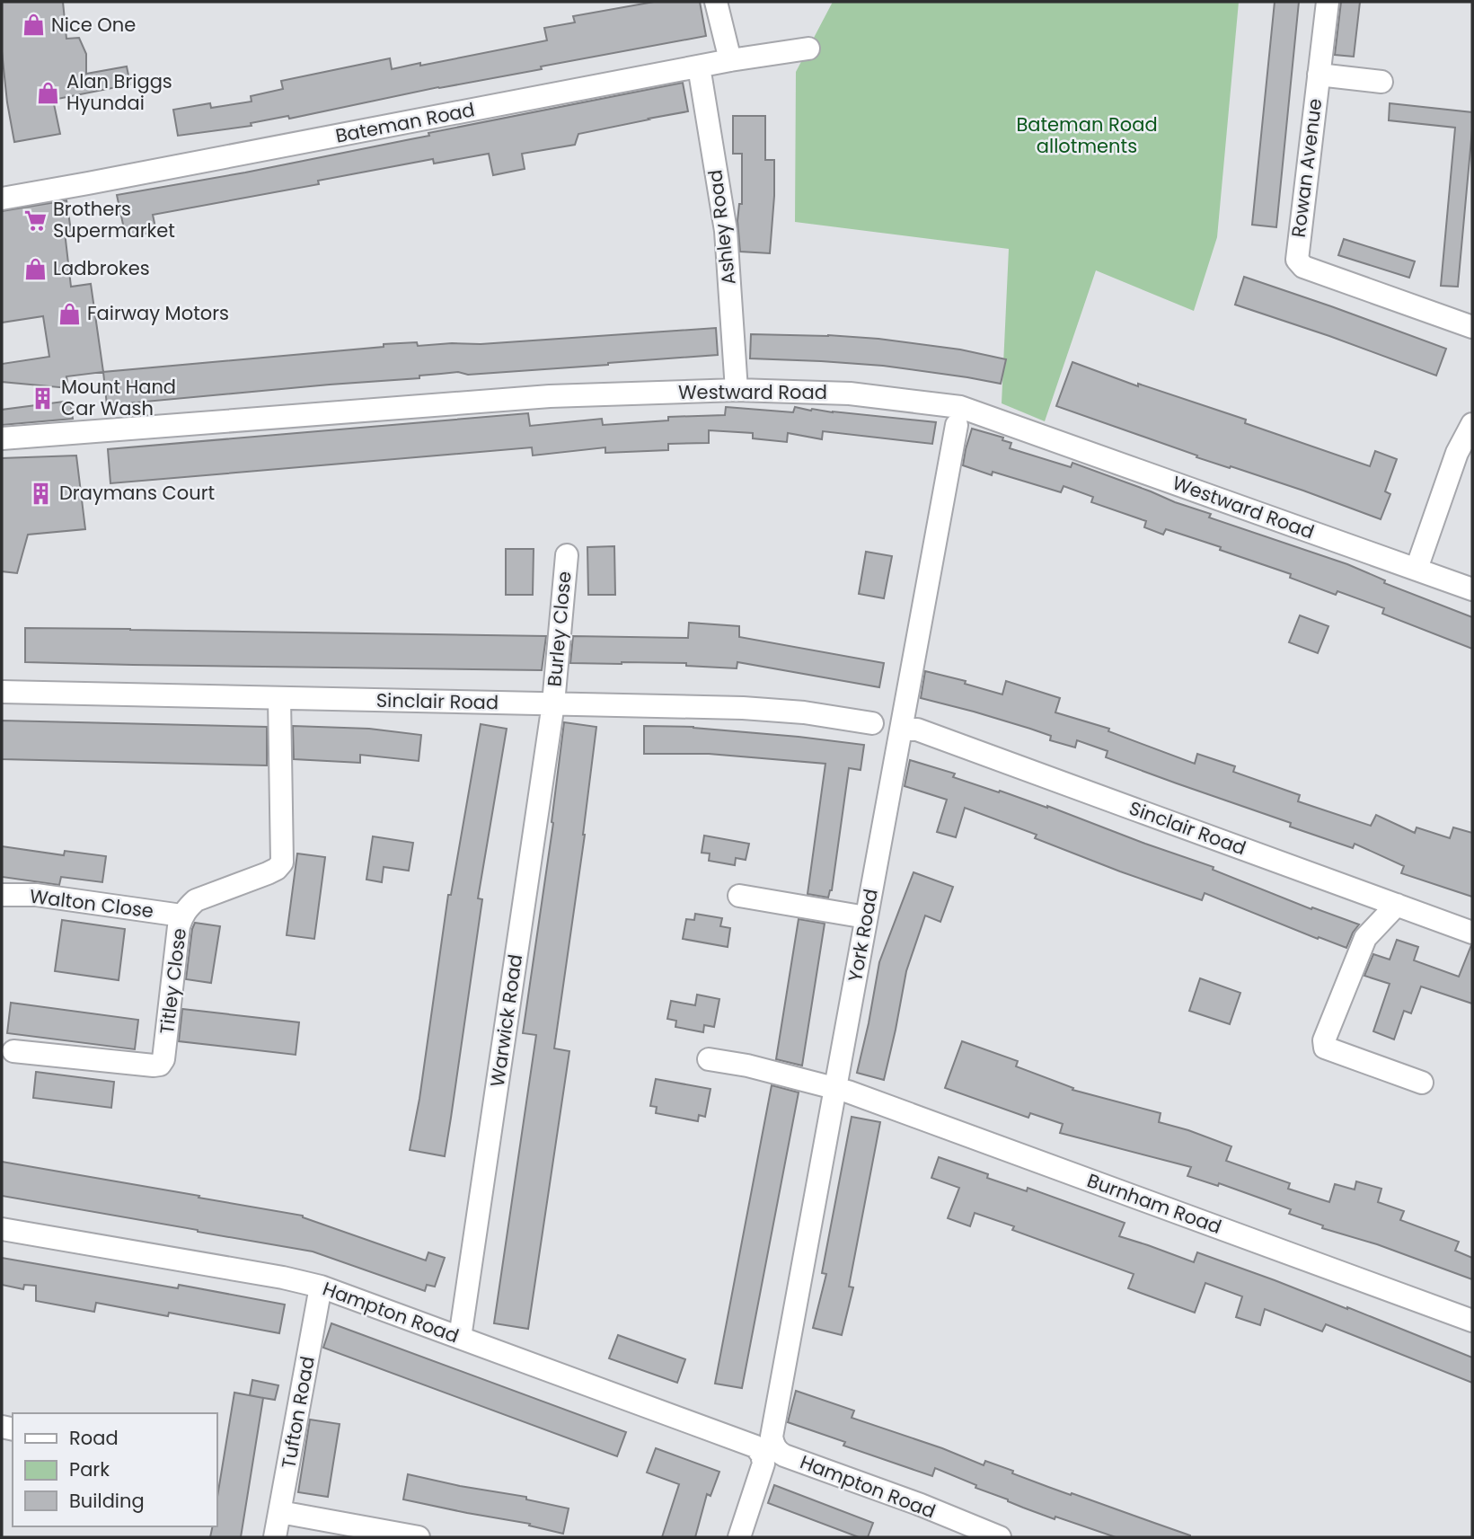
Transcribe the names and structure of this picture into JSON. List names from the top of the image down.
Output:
{
  "streets": {
    "street": [
      "Bateman Road",
      "Rowan Avenue",
      "Ashley Road",
      "Westward Road",
      "Burley Close",
      "Sinclair Road",
      "Walton Close",
      "York Road",
      "Titley Close",
      "Warwick Road",
      "Burnham Road",
      "Hampton Road",
      "Tufton Road"
    ]
  },
  "crossings": [
    ["Bateman Road", "Ashley Road"],
    ["Ashley Road", "Westward Road"],
    ["Burley Close", "Sinclair Road"],
    ["Burley Close", "Warwick Road"],
    ["Sinclair Road", "York Road"],
    ["Sinclair Road", "Titley Close"],
    ["Sinclair Road", "Warwick Road"],
    ["Walton Close", "Titley Close"],
    ["York Road", "Burnham Road"],
    ["York Road", "Hampton Road"],
    ["Warwick Road", "Hampton Road"],
    ["Hampton Road", "Tufton Road"]
  ],
  "parks": ["Bateman Road allotments"],
  "places": {
    "shop": [
      "Nice One",
      "Alan Briggs Hyundai",
      "Ladbrokes",
      "Fairway Motors"
    ],
    "supermarket": ["Brothers Supermarket"],
    "building": ["Mount Hand Car Wash", "Draymans Court"]
  },
  "legend": ["Road", "Park", "Building"]
}
